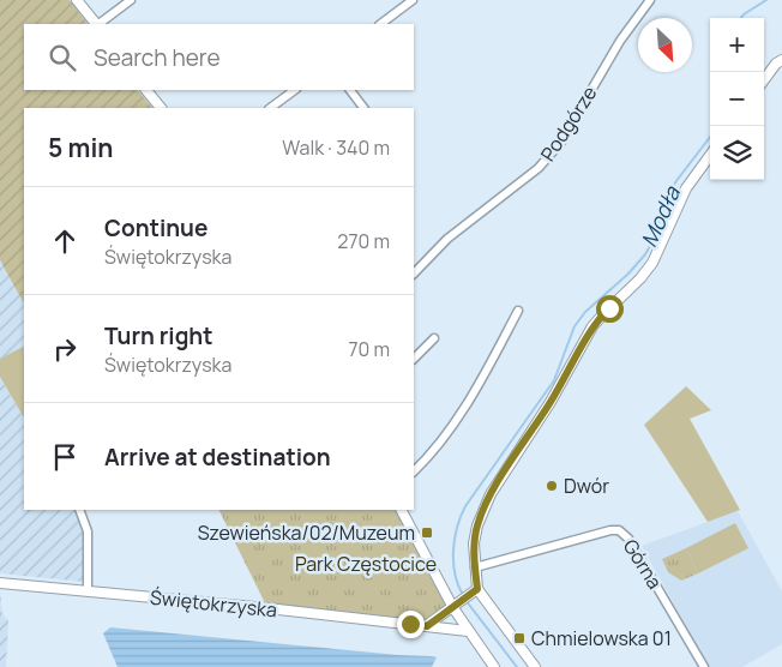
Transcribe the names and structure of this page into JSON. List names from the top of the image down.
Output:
{
  "streets": {
    "street": ["Podgórze", "Górna", "Świętokrzyska"]
  },
  "water": ["Modła"],
  "parks": ["Park Częstocice"],
  "places": {
    "other": ["Dwór"],
    "transit": ["Szewieńska/02/Muzeum", "Chmielowska 01"]
  },
  "north": "bottom right",
  "page": {
    "map_buttons": ["+", "−"],
    "search": "Search here",
    "heading": ["5 min", "Walk · 340 m"],
    "list": [
      ["Continue", "Świętokrzyska", "270 m"],
      ["Turn right", "Świętokrzyska", "70 m"],
      "Arrive at destination"
    ]
  }
}
